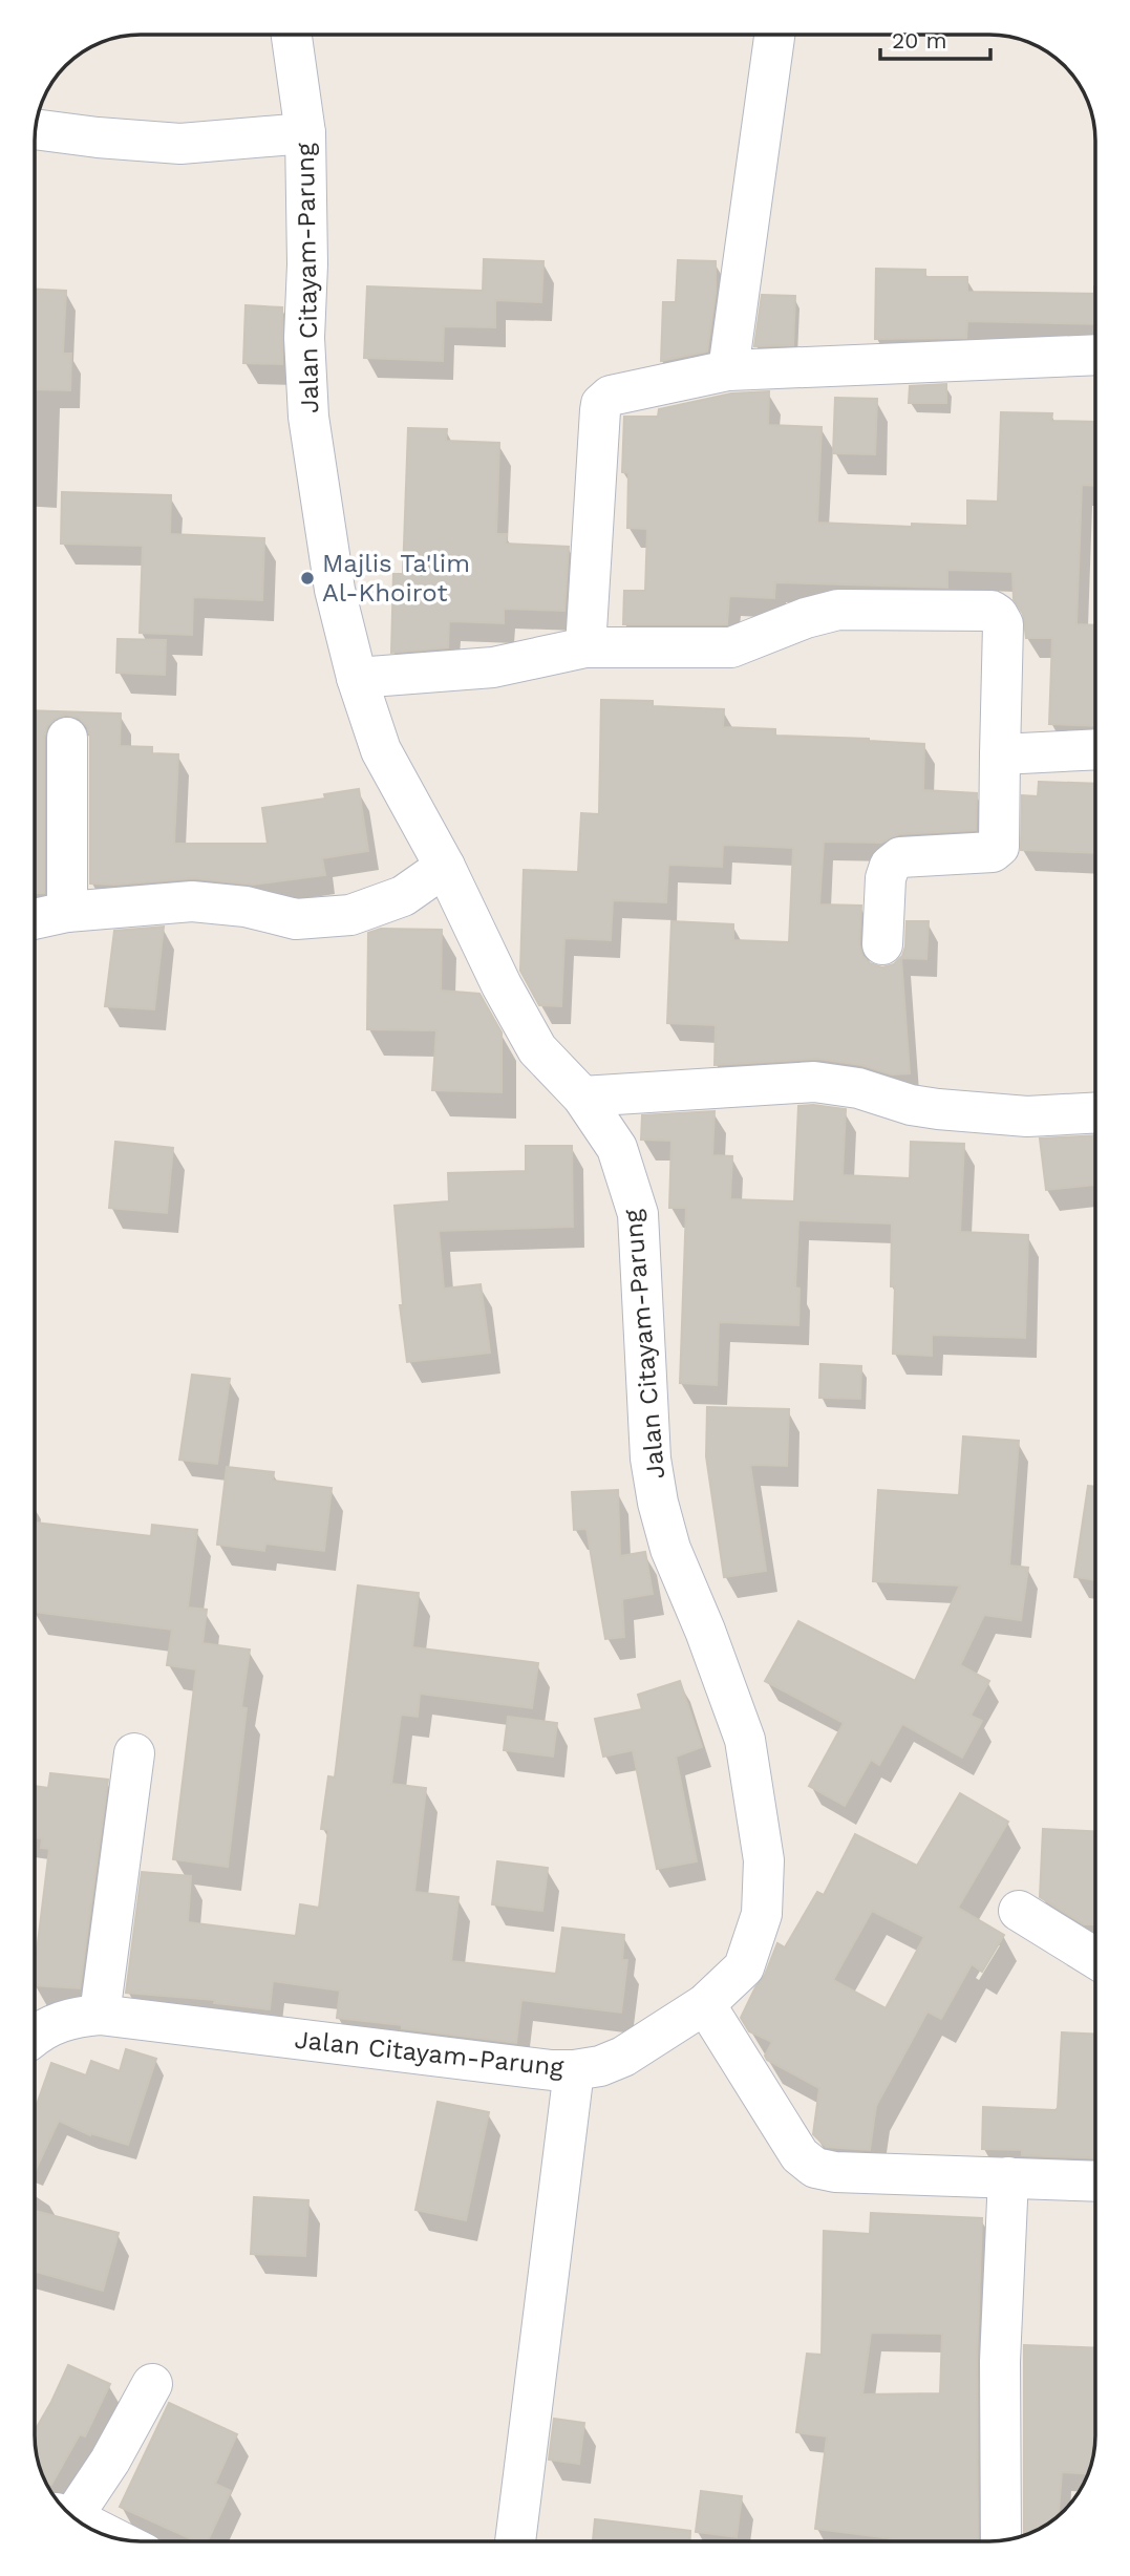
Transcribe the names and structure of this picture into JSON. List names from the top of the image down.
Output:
{
  "streets": {
    "street": ["Jalan Citayam-Parung"]
  },
  "places": ["Majlis Ta'lim Al-Khoirot"],
  "scale_bar": "20 m"
}
